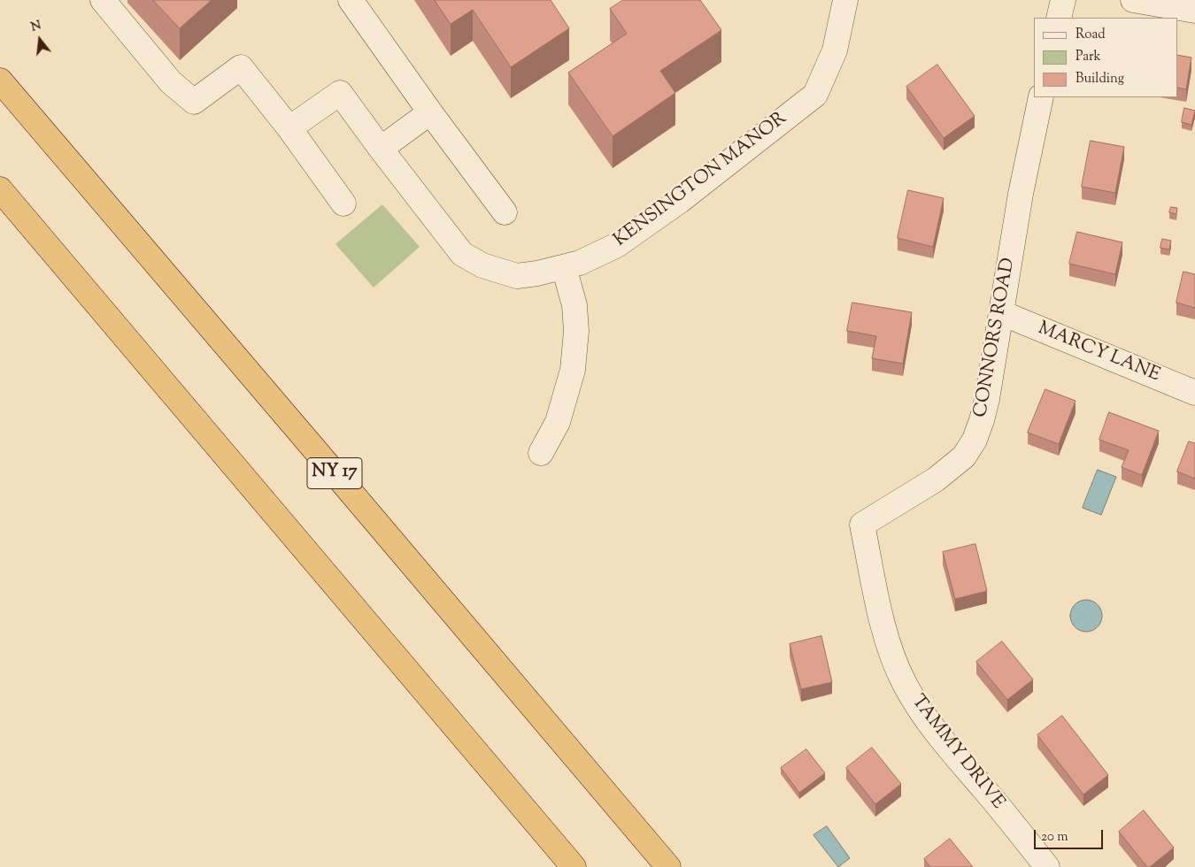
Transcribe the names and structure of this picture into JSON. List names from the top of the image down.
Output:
{
  "streets": {
    "highway": ["NY 17"],
    "street": [
      "KENSINGTON MANOR",
      "CONNORS ROAD",
      "MARCY LANE",
      "TAMMY DRIVE"
    ]
  },
  "crossings": [
    ["CONNORS ROAD", "MARCY LANE"],
    ["CONNORS ROAD", "TAMMY DRIVE"]
  ],
  "legend": ["Road", "Park", "Building"],
  "scale_bar": "20 m",
  "north": "top"
}
